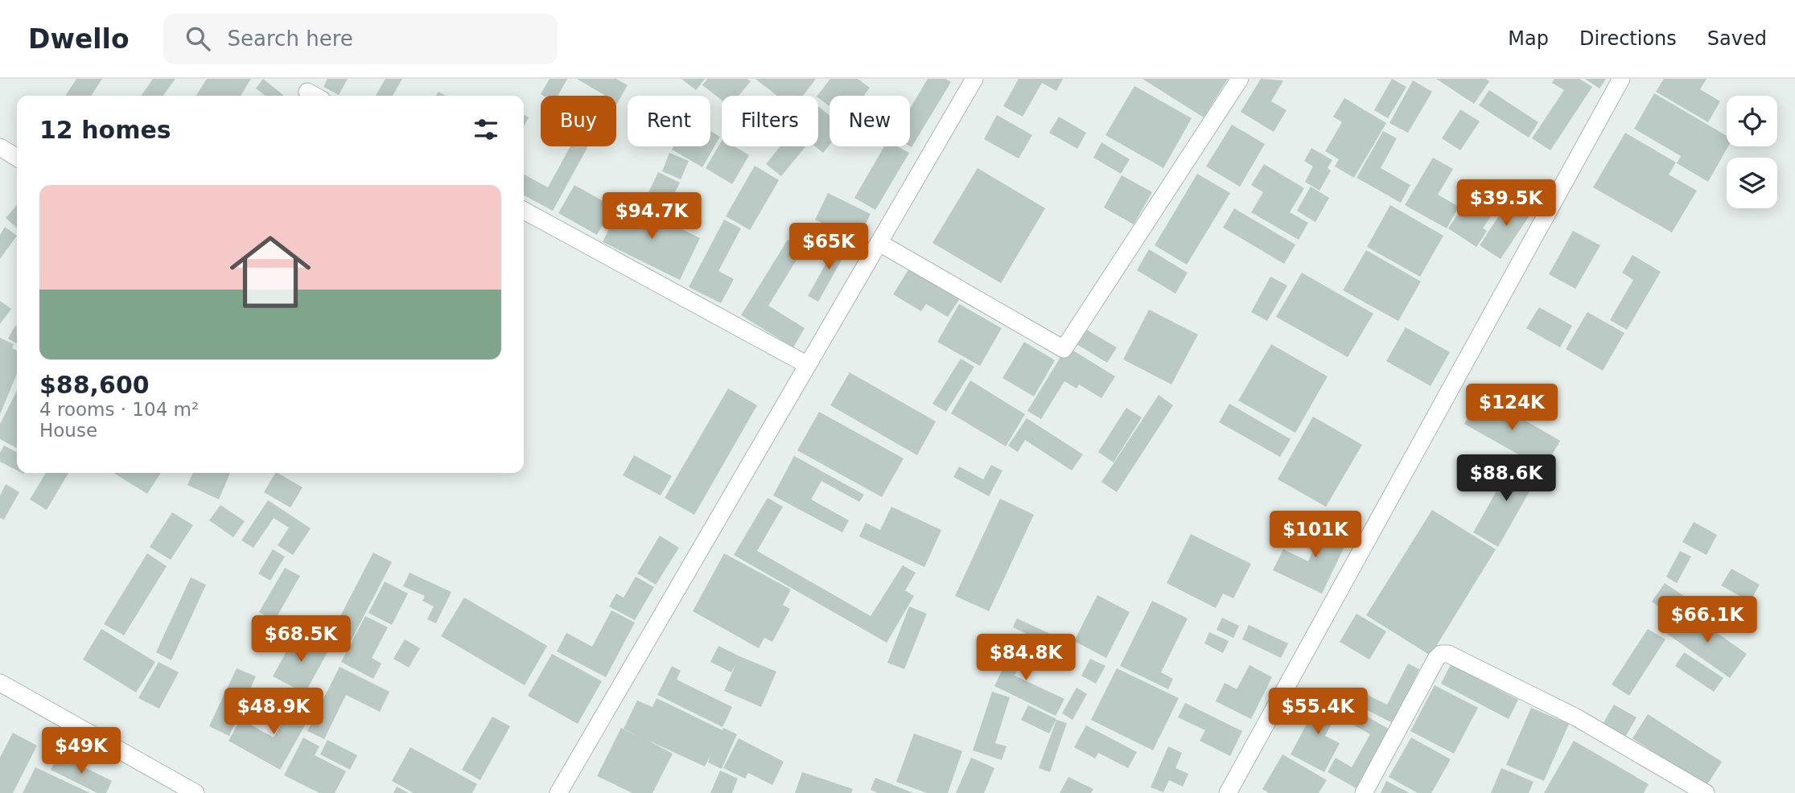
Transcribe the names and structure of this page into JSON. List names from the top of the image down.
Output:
{
  "page": {
    "header": "Dwello",
    "search": "Search here",
    "nav": ["Map", "Directions", "Saved"],
    "chip": [
      "Buy",
      "Rent",
      "Filters",
      "New"
    ],
    "heading": "12 homes",
    "list": [
      {
        "name": "$88,600",
        "note": "4 rooms · 104 m² · House"
      }
    ],
    "price": [
      "$39.5K",
      "$94.7K",
      "$65K",
      "$124K",
      "$88.6K",
      "$101K",
      "$66.1K",
      "$68.5K",
      "$84.8K",
      "$48.9K",
      "$55.4K",
      "$49K"
    ]
  }
}
